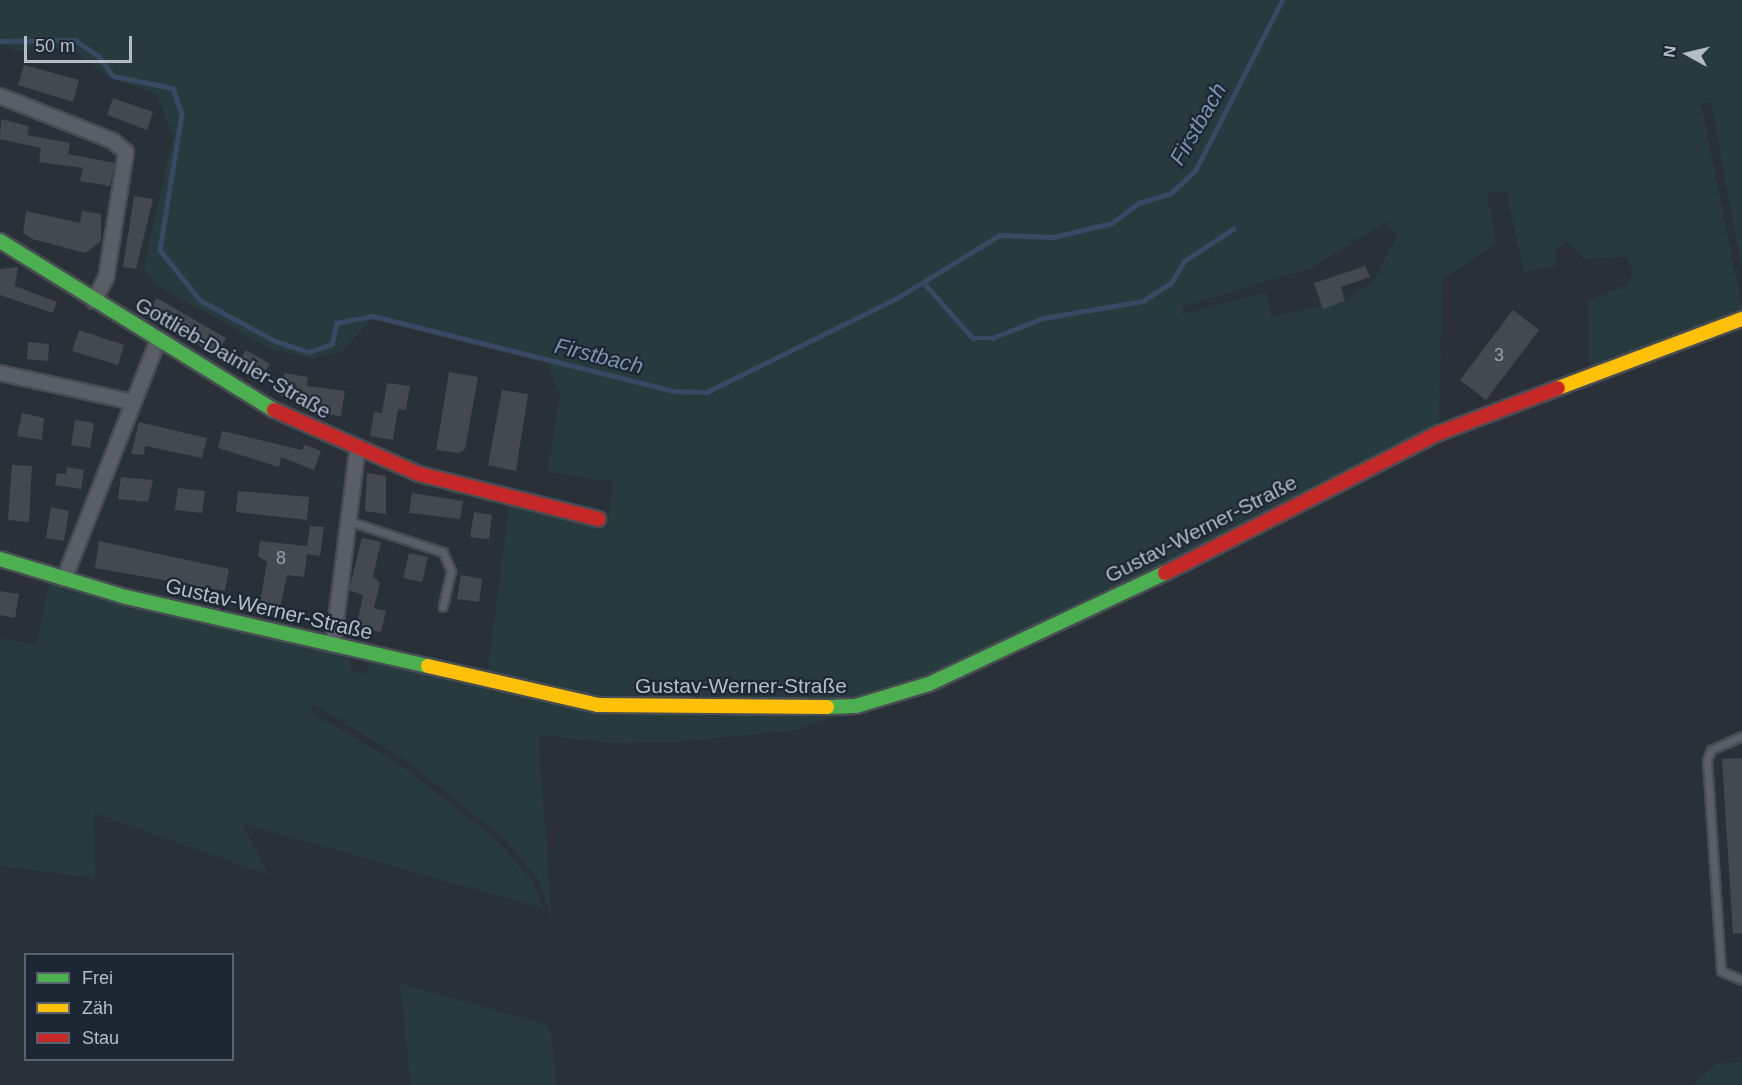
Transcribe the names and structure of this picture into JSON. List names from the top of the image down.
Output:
{
  "streets": {
    "street": ["Gottlieb-Daimler-Straße", "Gustav-Werner-Straße"]
  },
  "water": ["Firstbach"],
  "house_numbers": ["3", "8"],
  "legend": ["Frei", "Zäh", "Stau"],
  "scale_bar": "50 m",
  "north": "left"
}
